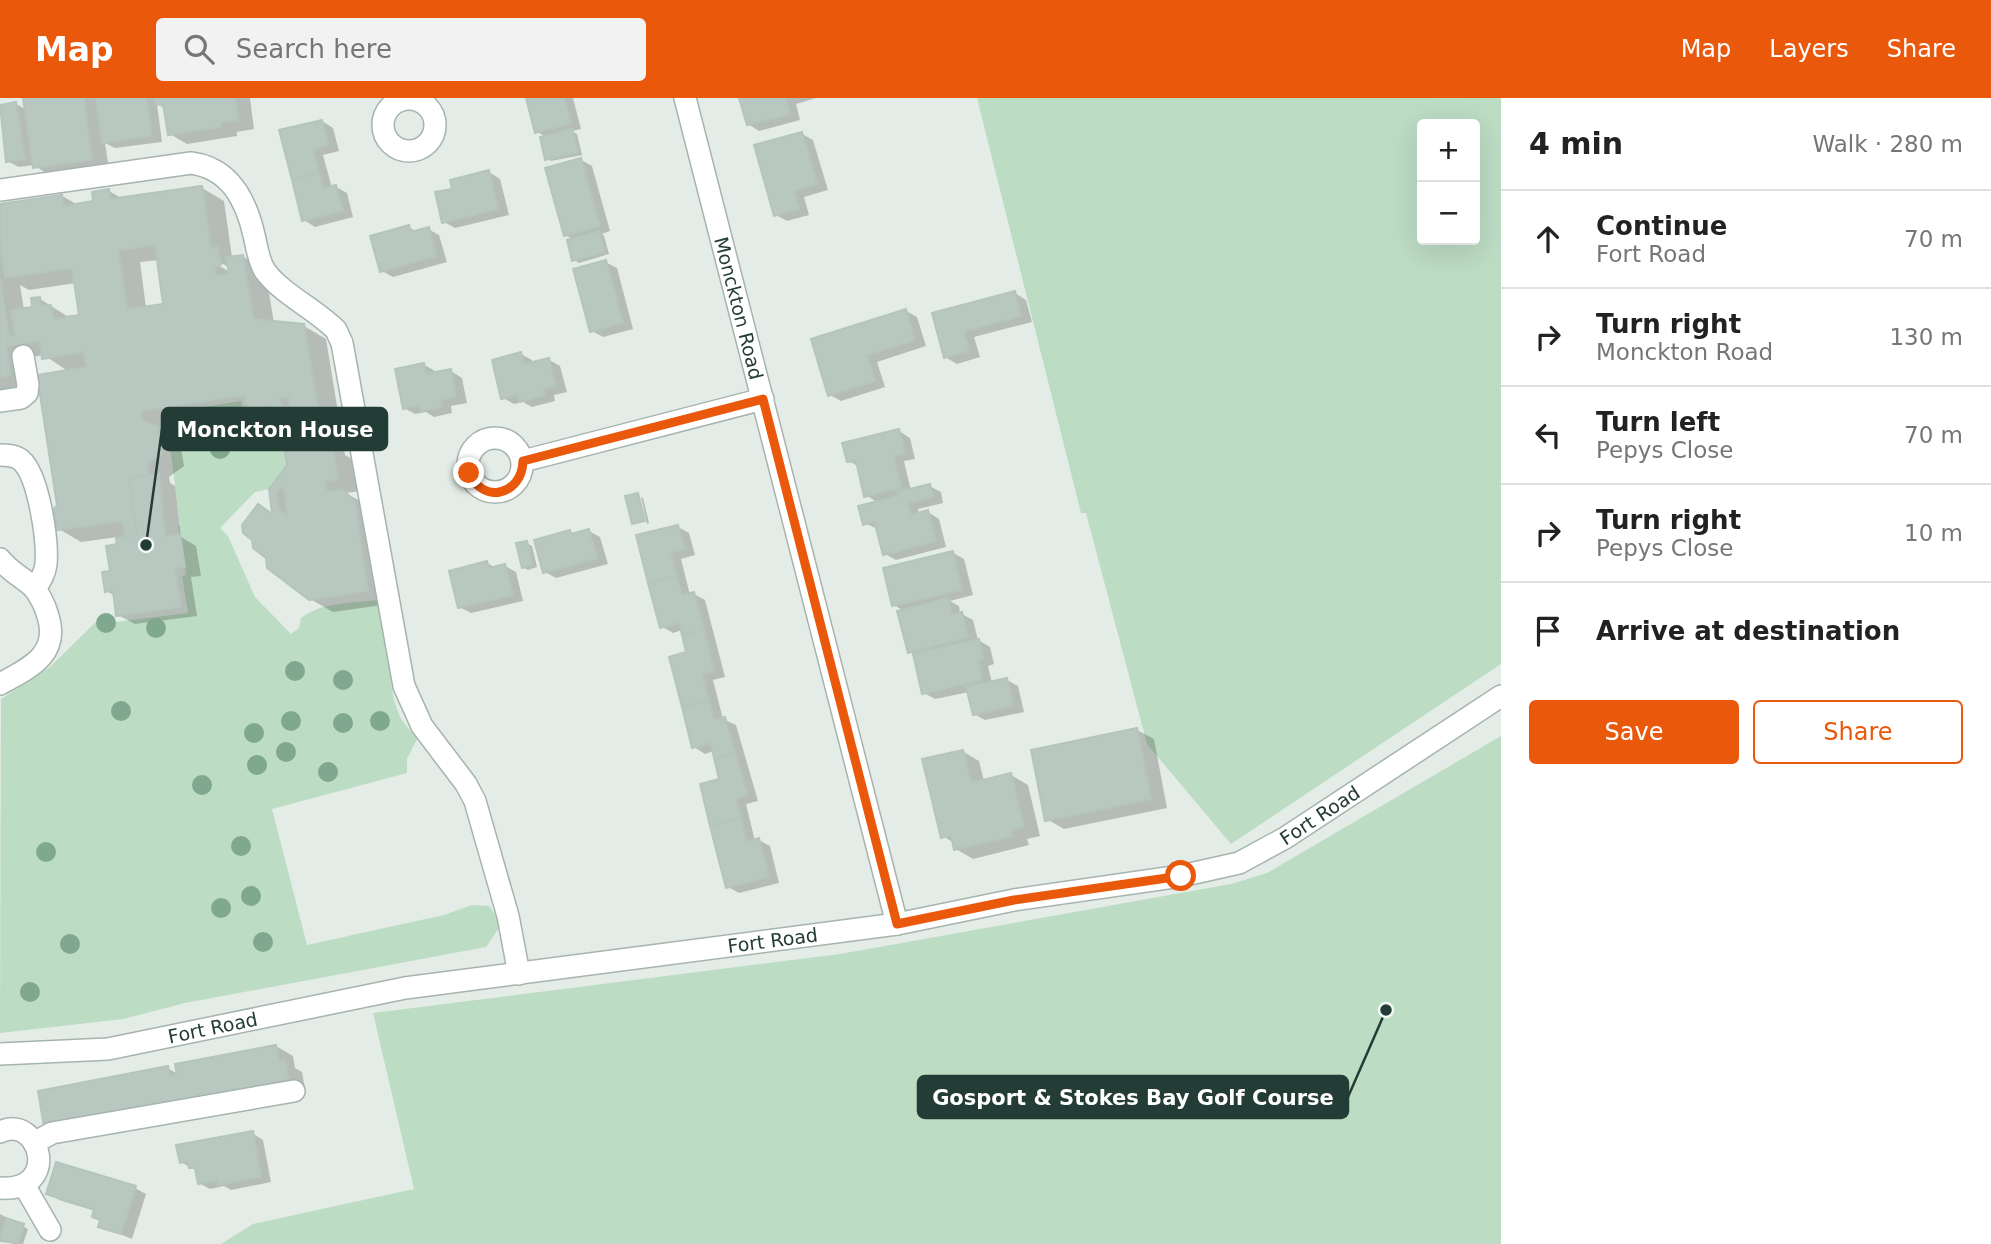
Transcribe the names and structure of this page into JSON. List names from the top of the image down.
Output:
{
  "streets": {
    "street": ["Monckton Road", "Fort Road"]
  },
  "crossings": [
    ["Monckton Road", "Fort Road"]
  ],
  "places": ["Monckton House", "Gosport & Stokes Bay Golf Course"],
  "page": {
    "header": "Map",
    "search": "Search here",
    "nav": ["Map", "Layers", "Share"],
    "heading": ["4 min", "Walk · 280 m"],
    "map_buttons": ["+", "−"],
    "list": [
      ["Continue", "Fort Road", "70 m"],
      ["Turn right", "Monckton Road", "130 m"],
      ["Turn left", "Pepys Close", "70 m"],
      ["Turn right", "Pepys Close", "10 m"],
      "Arrive at destination"
    ],
    "buttons": ["Save", "Share"]
  }
}
